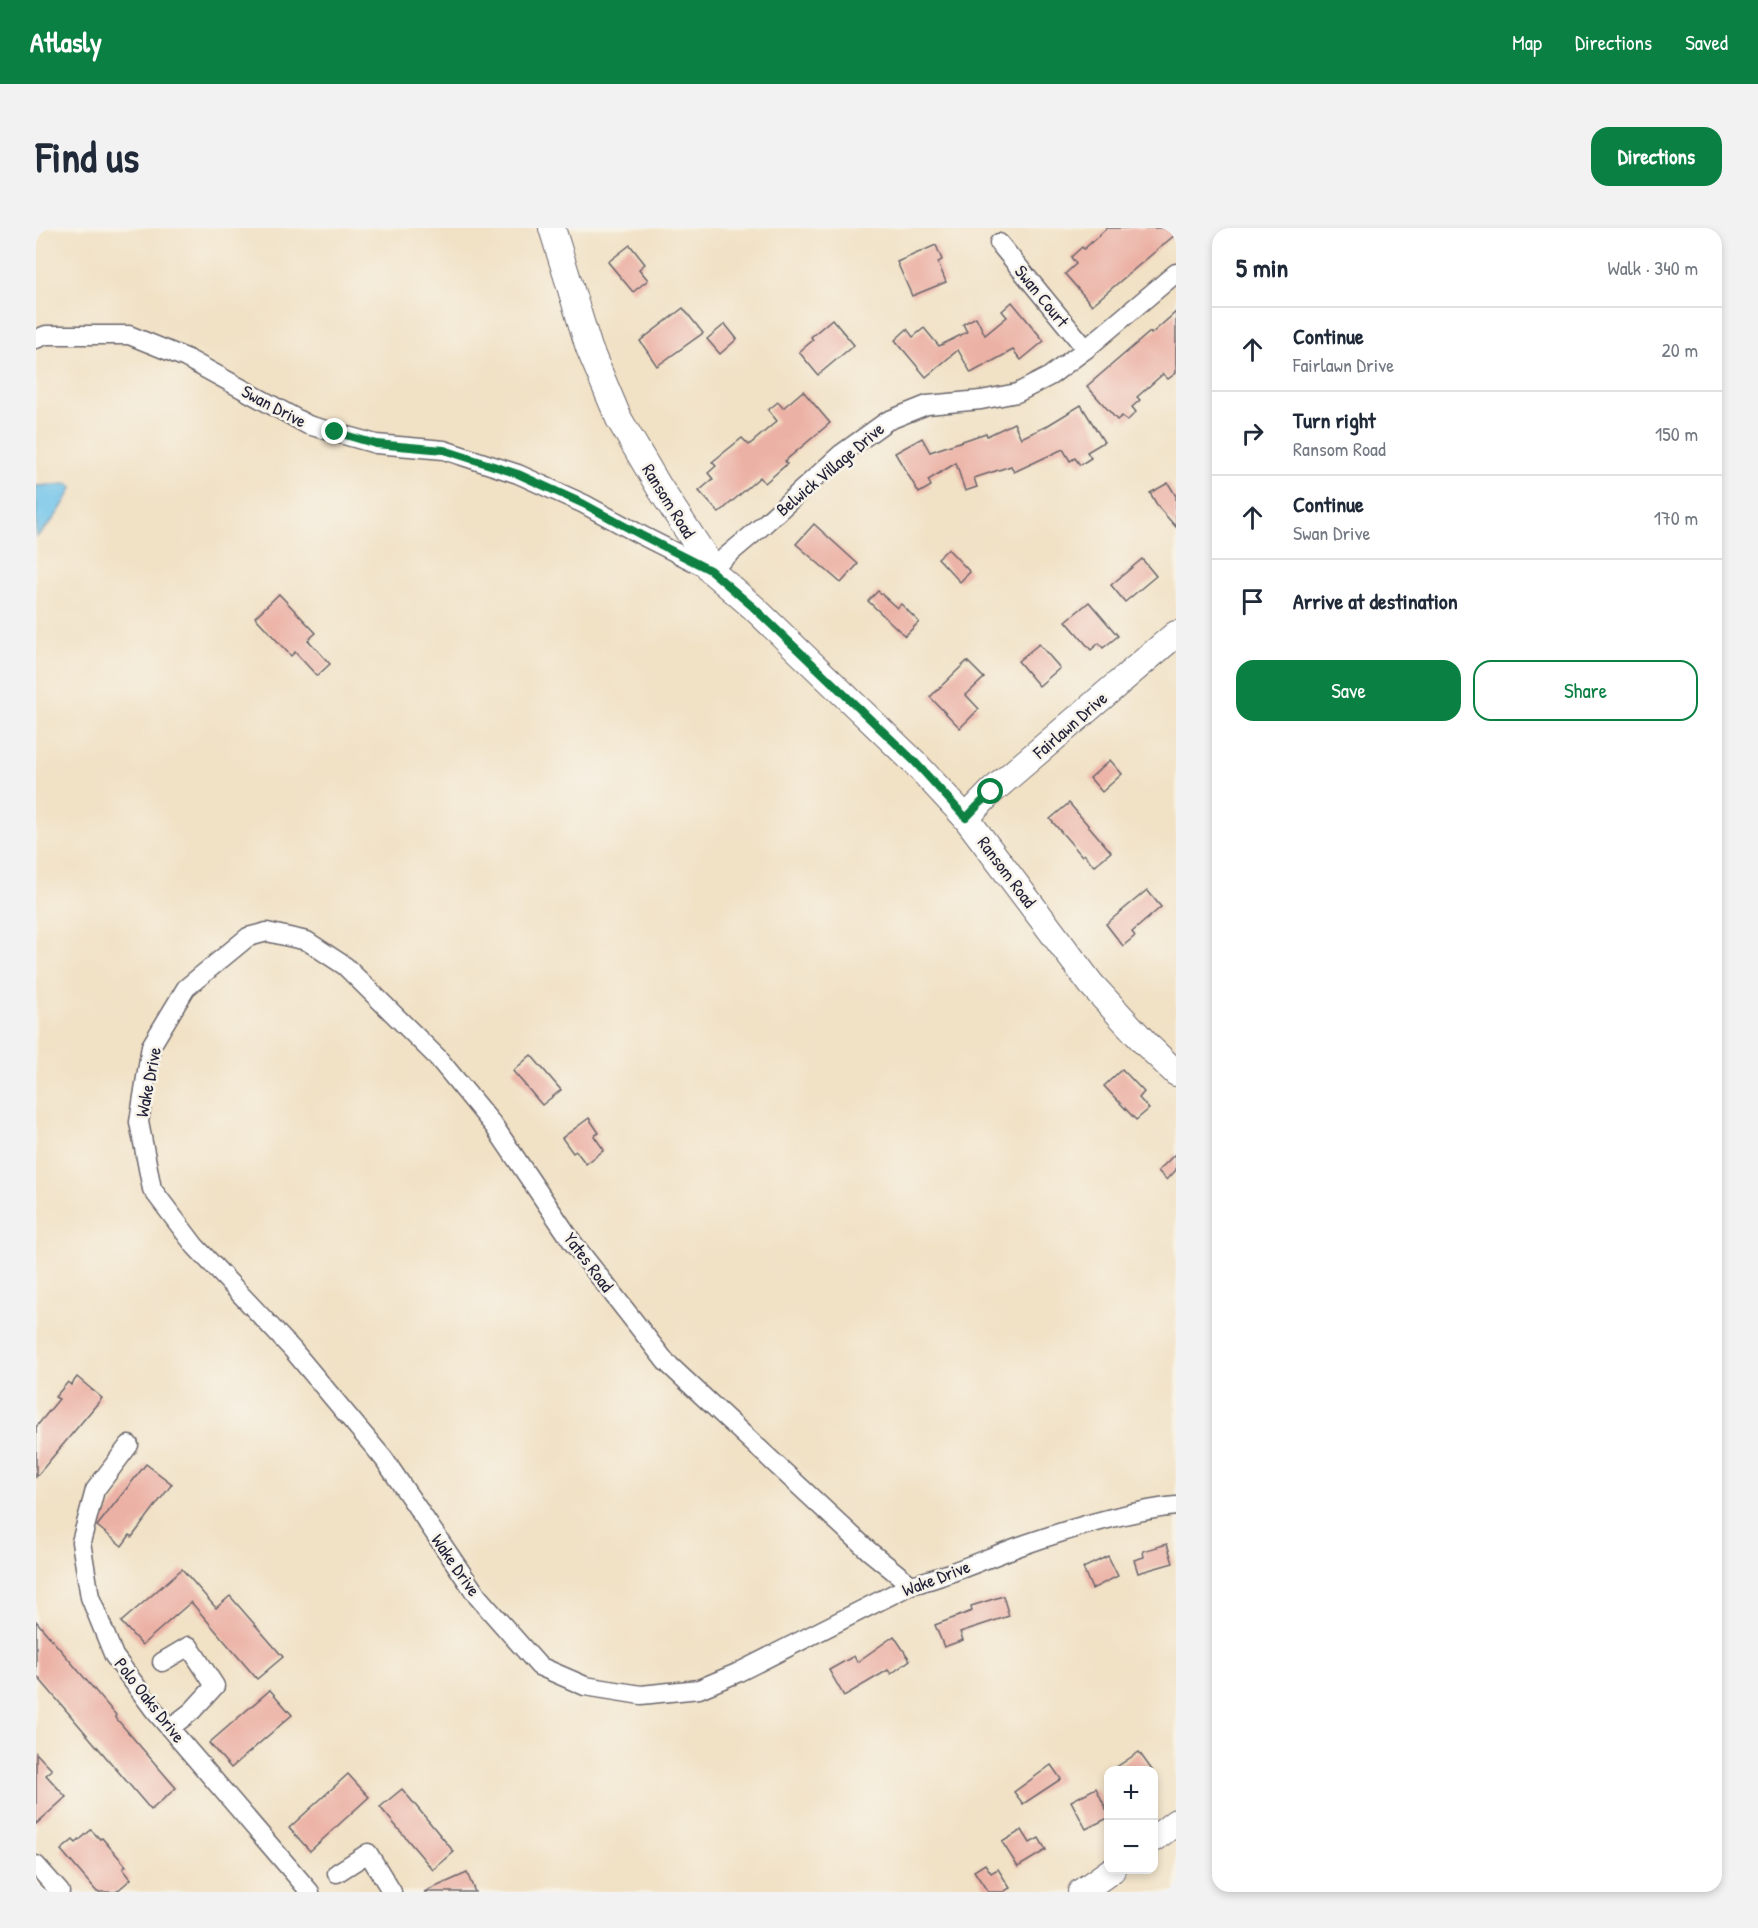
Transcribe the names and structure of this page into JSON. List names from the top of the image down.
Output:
{
  "streets": {
    "street": [
      "Swan Court",
      "Swan Drive",
      "Belwick Village Drive",
      "Ransom Road",
      "Fairlawn Drive",
      "Wake Drive",
      "Yates Road",
      "Polo Oaks Drive"
    ]
  },
  "crossings": [
    ["Swan Court", "Belwick Village Drive"],
    ["Swan Drive", "Belwick Village Drive"],
    ["Swan Drive", "Ransom Road"],
    ["Belwick Village Drive", "Ransom Road"],
    ["Ransom Road", "Fairlawn Drive"],
    ["Wake Drive", "Yates Road"]
  ],
  "page": {
    "header": "Atlasly",
    "nav": ["Map", "Directions", "Saved"],
    "buttons": [
      "Directions",
      ["Save", "Share"]
    ],
    "title": "Find us",
    "heading": ["5 min", "Walk · 340 m"],
    "list": [
      ["Continue", "Fairlawn Drive", "20 m"],
      ["Turn right", "Ransom Road", "150 m"],
      ["Continue", "Swan Drive", "170 m"],
      "Arrive at destination"
    ],
    "map_buttons": ["+", "−"]
  }
}
